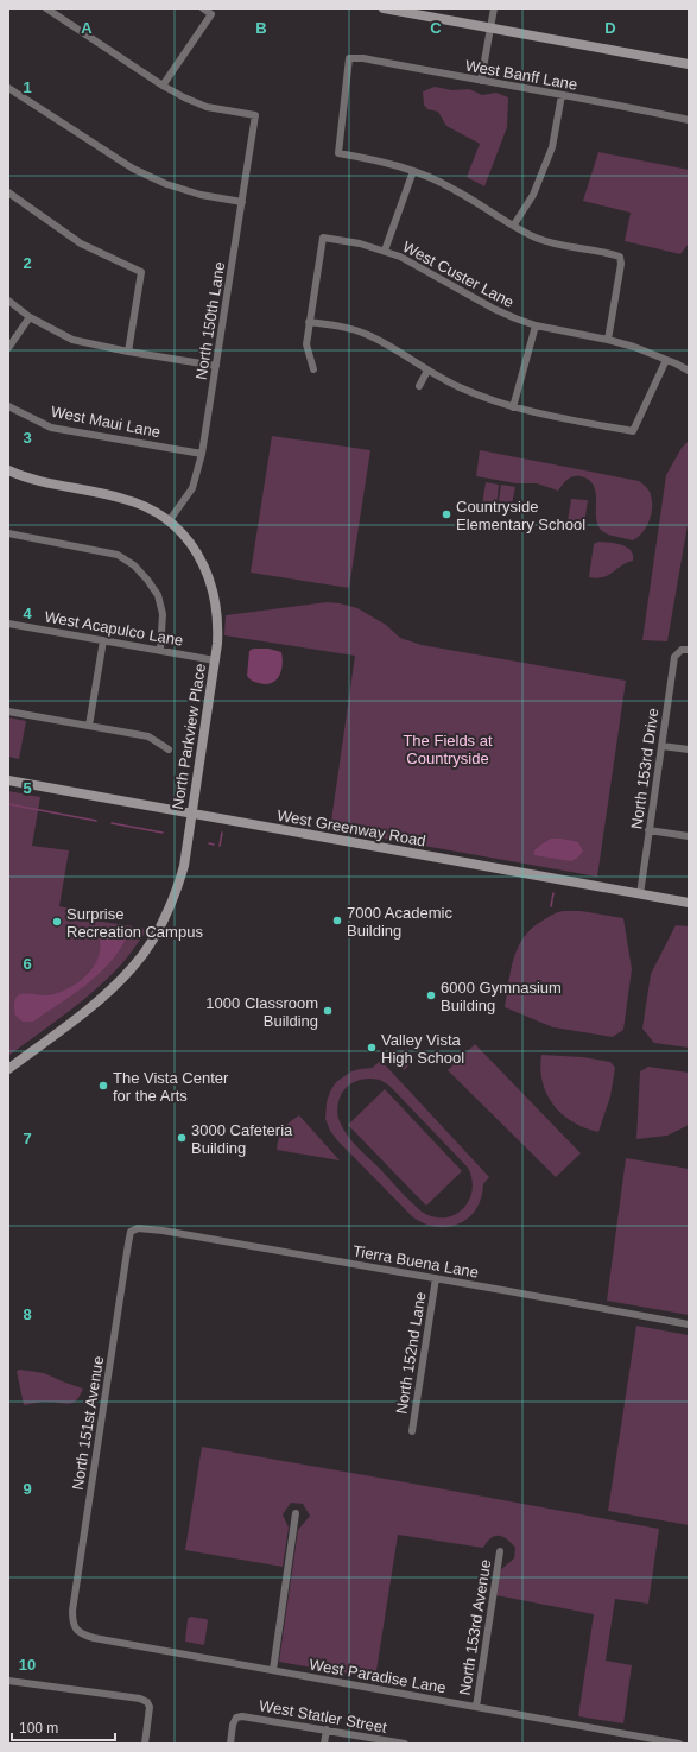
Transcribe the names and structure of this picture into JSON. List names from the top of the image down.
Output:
{
  "streets": {
    "street": [
      "West Banff Lane",
      "West Custer Lane",
      "North 150th Lane",
      "West Maui Lane",
      "West Acapulco Lane",
      "North Parkview Place",
      "North 153rd Drive",
      "West Greenway Road",
      "Tierra Buena Lane",
      "North 152nd Lane",
      "North 151st Avenue",
      "North 153rd Avenue",
      "West Paradise Lane",
      "West Statler Street"
    ]
  },
  "crossings": [
    ["North 150th Lane", "West Maui Lane"],
    ["North 150th Lane", "North Parkview Place"],
    ["West Acapulco Lane", "North Parkview Place"],
    ["North Parkview Place", "West Greenway Road"],
    ["North 153rd Drive", "West Greenway Road"],
    ["Tierra Buena Lane", "North 152nd Lane"],
    ["Tierra Buena Lane", "North 151st Avenue"],
    ["North 151st Avenue", "West Paradise Lane"],
    ["North 153rd Avenue", "West Paradise Lane"]
  ],
  "parks": ["The Fields at Countryside"],
  "places": [
    "Countryside Elementary School",
    "7000 Academic Building",
    "Surprise Recreation Campus",
    "6000 Gymnasium Building",
    "1000 Classroom Building",
    "Valley Vista High School",
    "The Vista Center for the Arts",
    "3000 Cafeteria Building"
  ],
  "scale_bar": "100 m",
  "grid": {
    "columns": [
      "A",
      "B",
      "C",
      "D"
    ],
    "rows": [
      "1",
      "2",
      "3",
      "4",
      "5",
      "6",
      "7",
      "8",
      "9",
      "10"
    ]
  }
}
